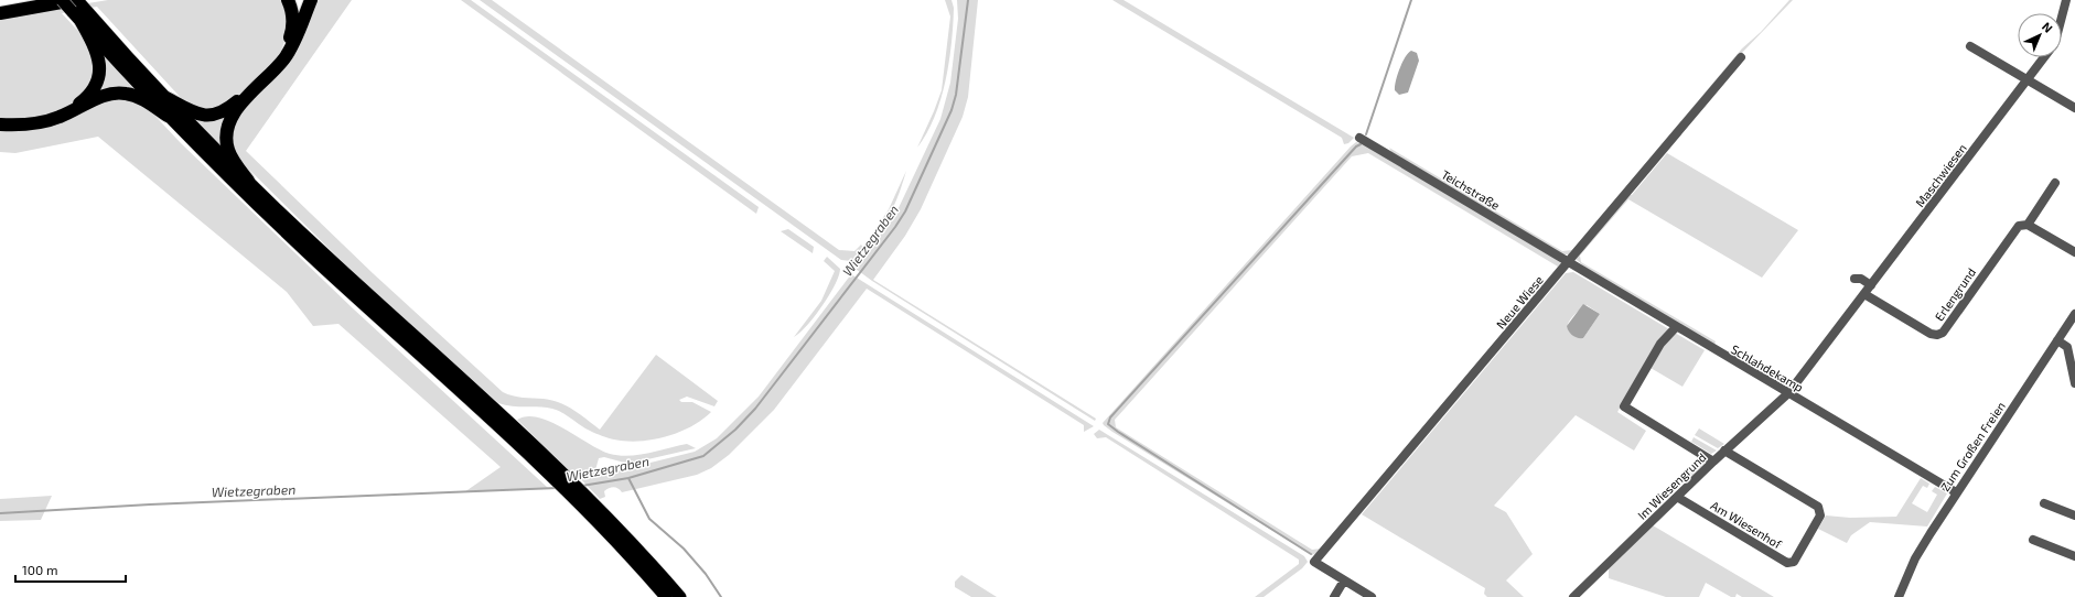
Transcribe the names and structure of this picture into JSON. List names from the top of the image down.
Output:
{
  "streets": {
    "street": [
      "Maschwiesen",
      "Teichstraße",
      "Erlengrund",
      "Neue Wiese",
      "Schlahdekamp",
      "Zum Großen Freien",
      "Im Wiesengrund",
      "Am Wiesenhof"
    ]
  },
  "crossings": [
    ["Maschwiesen", "Erlengrund"],
    ["Maschwiesen", "Schlahdekamp"],
    ["Maschwiesen", "Im Wiesengrund"],
    ["Teichstraße", "Neue Wiese"],
    ["Teichstraße", "Schlahdekamp"],
    ["Neue Wiese", "Schlahdekamp"],
    ["Schlahdekamp", "Zum Großen Freien"],
    ["Schlahdekamp", "Im Wiesengrund"],
    ["Im Wiesengrund", "Am Wiesenhof"]
  ],
  "water": ["Wietzegraben"],
  "scale_bar": "100 m",
  "north": "top right"
}
